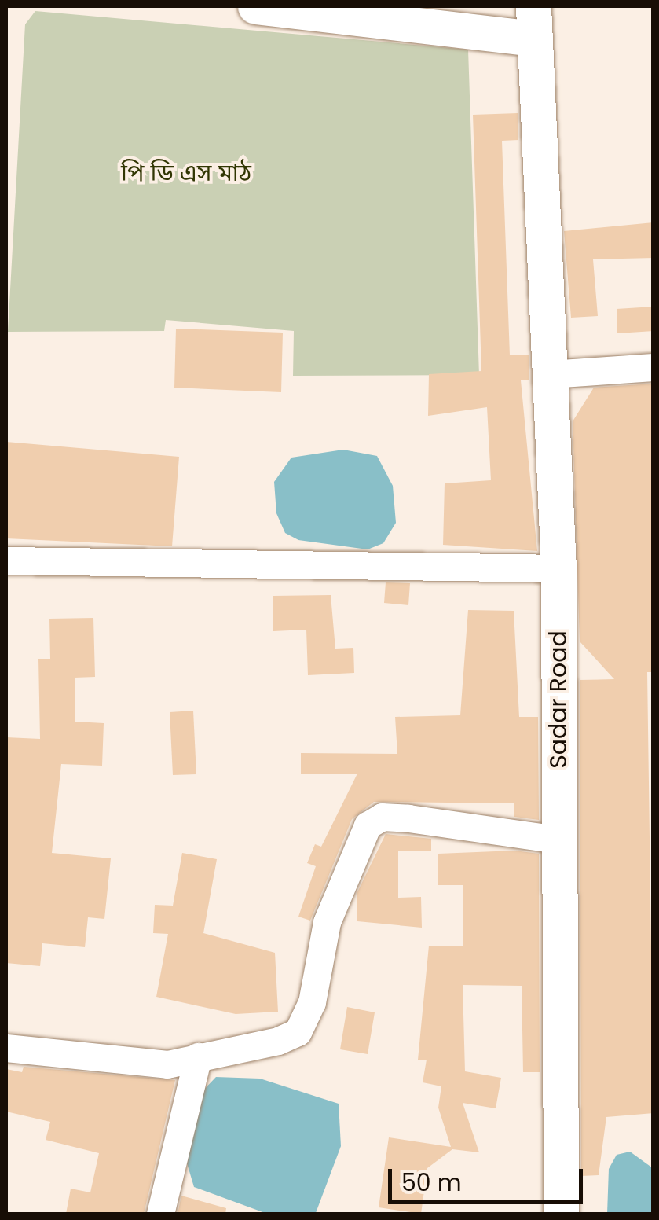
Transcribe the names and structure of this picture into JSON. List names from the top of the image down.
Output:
{
  "streets": {
    "street": ["Sadar Road"]
  },
  "parks": ["পি ডি এস মাঠ"],
  "scale_bar": "50 m"
}
